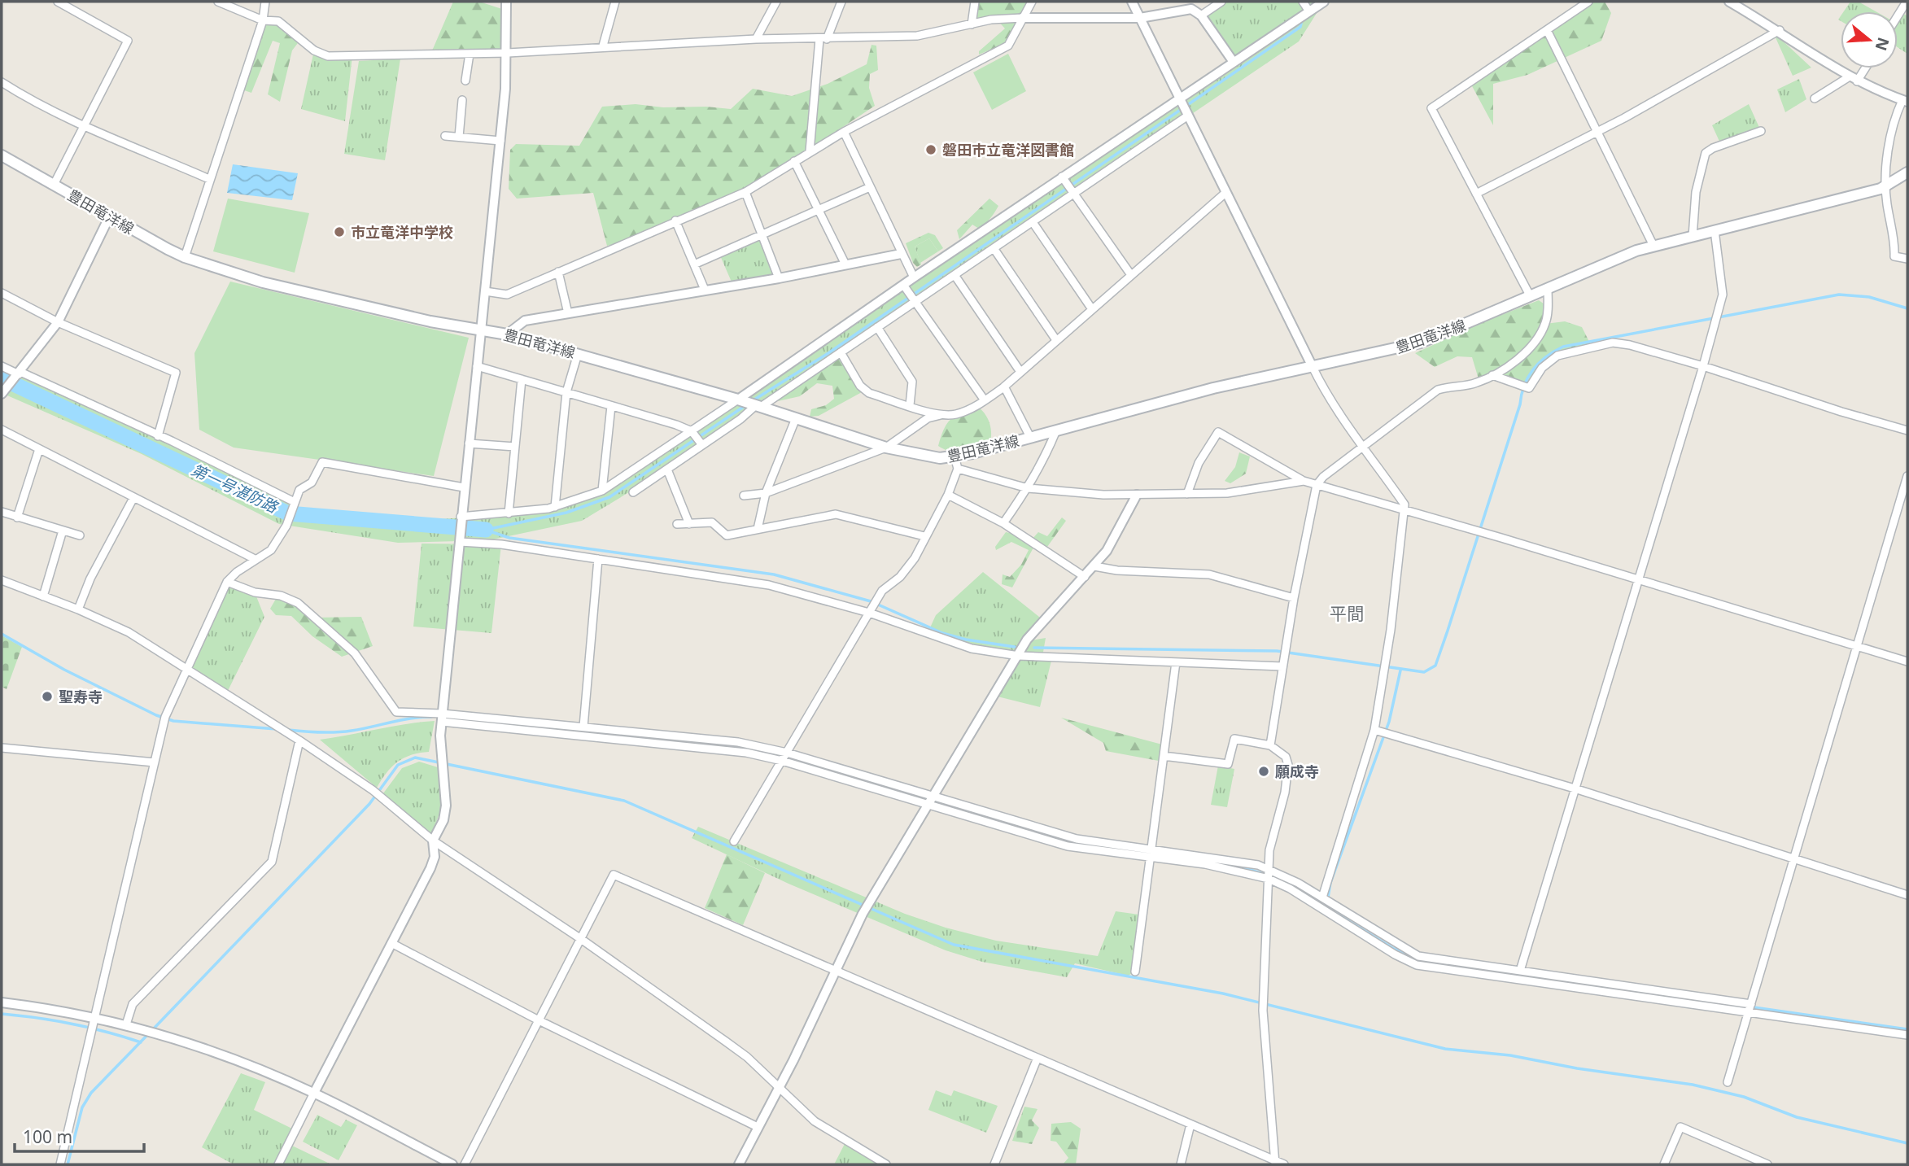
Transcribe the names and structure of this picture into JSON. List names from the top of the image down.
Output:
{
  "streets": {
    "main road": ["豊田竜洋線"]
  },
  "districts": ["平間"],
  "water": ["第一号湛防路"],
  "places": [
    "磐田市立竜洋図書館",
    "市立竜洋中学校",
    "聖寿寺",
    "願成寺"
  ],
  "scale_bar": "100 m",
  "north": "right"
}
